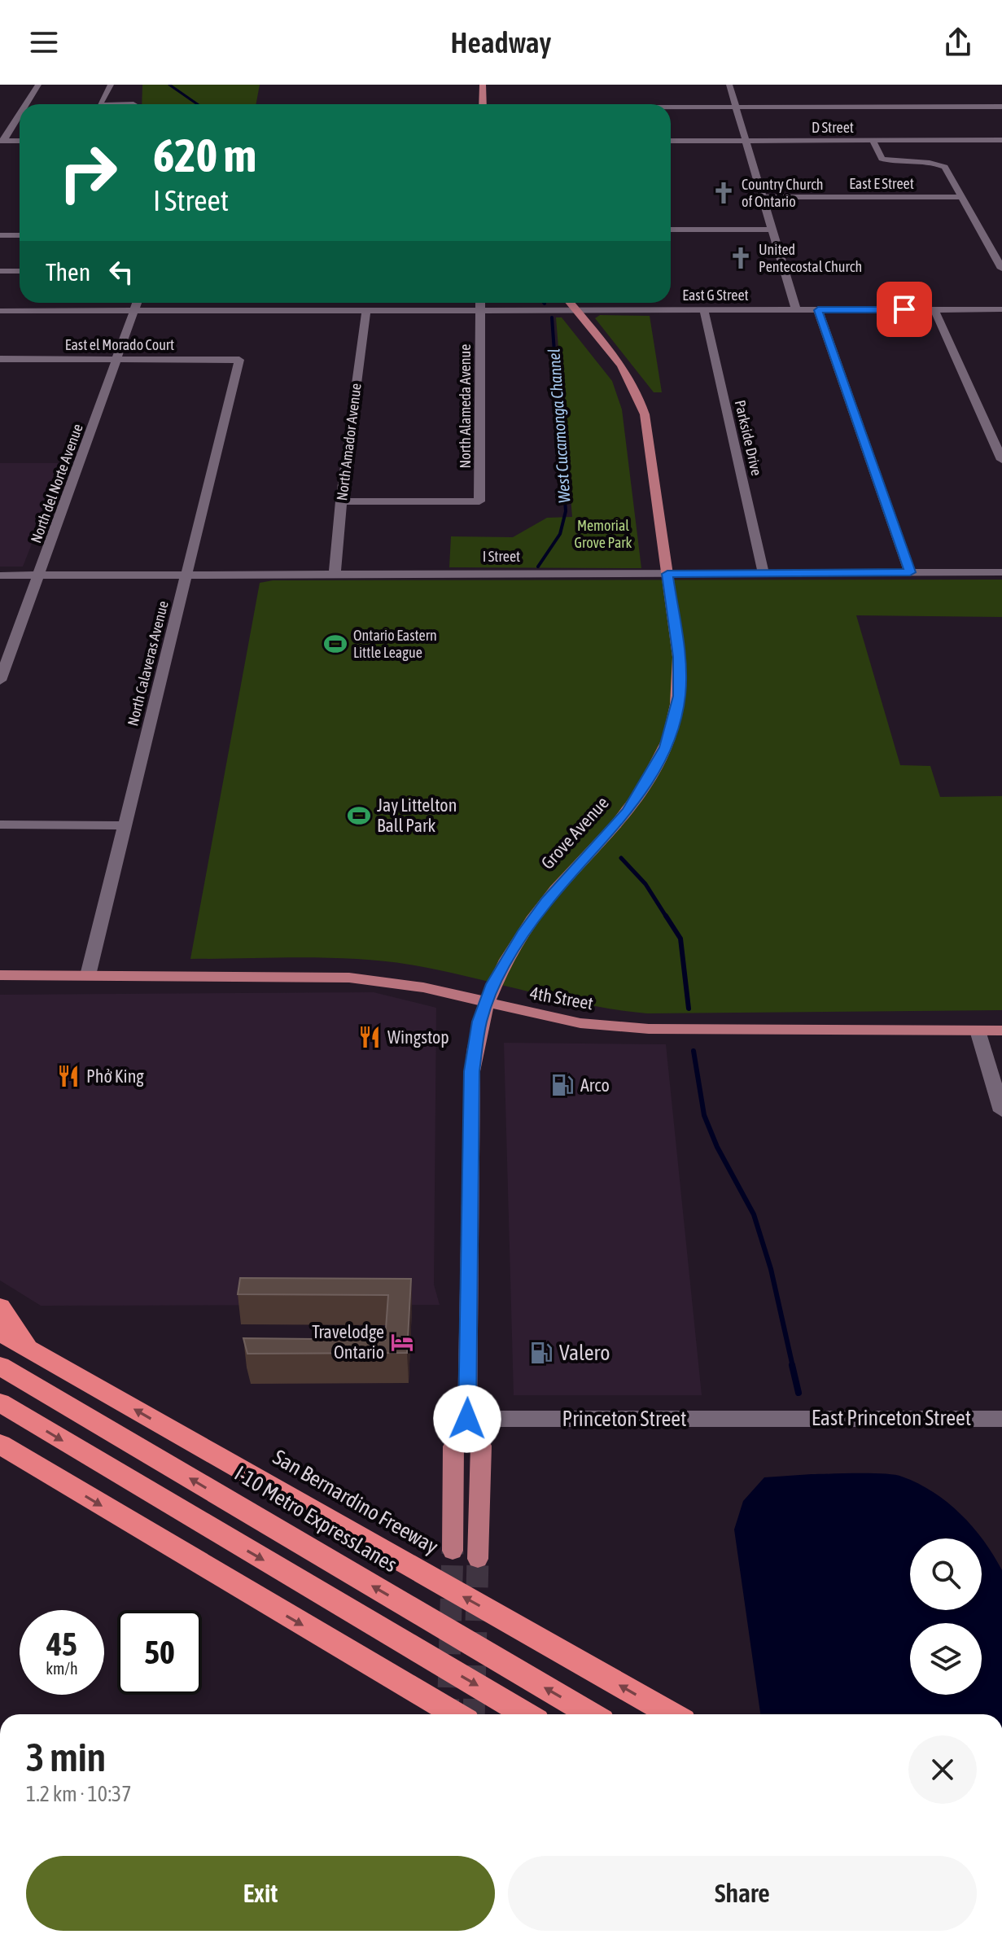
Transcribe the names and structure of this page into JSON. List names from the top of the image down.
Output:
{
  "streets": {
    "highway": ["San Bernardino Freeway", "I-10 Metro ExpressLanes"],
    "main road": ["Grove Avenue", "4th Street"],
    "street": [
      "D Street",
      "East E Street",
      "East G Street",
      "East el Morado Court",
      "North Alameda Avenue",
      "Parkside Drive",
      "North Amador Avenue",
      "North del Norte Avenue",
      "I Street",
      "North Calaveras Avenue",
      "East Princeton Street",
      "Princeton Street"
    ]
  },
  "crossings": [
    ["East G Street", "North Alameda Avenue"],
    ["East G Street", "Parkside Drive"],
    ["East G Street", "North Amador Avenue"],
    ["East G Street", "North del Norte Avenue"],
    ["East G Street", "Grove Avenue"],
    ["East el Morado Court", "North del Norte Avenue"],
    ["East el Morado Court", "North Calaveras Avenue"],
    ["North Alameda Avenue", "North Amador Avenue"],
    ["Parkside Drive", "I Street"],
    ["North Amador Avenue", "I Street"],
    ["North del Norte Avenue", "I Street"],
    ["I Street", "North Calaveras Avenue"],
    ["I Street", "Grove Avenue"],
    ["North Calaveras Avenue", "4th Street"],
    ["Grove Avenue", "4th Street"],
    ["Grove Avenue", "Princeton Street"],
    ["East Princeton Street", "Princeton Street"]
  ],
  "water": ["West Cucamonga Channel"],
  "parks": ["Memorial Grove Park"],
  "places": {
    "church": ["Country Church of Ontario", "United Pentecostal Church"],
    "sports": ["Ontario Eastern Little League", "Jay Littelton Ball Park"],
    "restaurant": ["Wingstop", "Phở King"],
    "fuel station": ["Arco", "Valero"],
    "hotel": ["Travelodge Ontario"]
  },
  "page": {
    "header": "Headway",
    "turn": ["620 m", "I Street"],
    "then": "Then",
    "speed": "45 km/h",
    "limit": "50",
    "heading": ["3 min", "1.2 km · 10:37"],
    "buttons": ["Exit", "Share"]
  }
}
